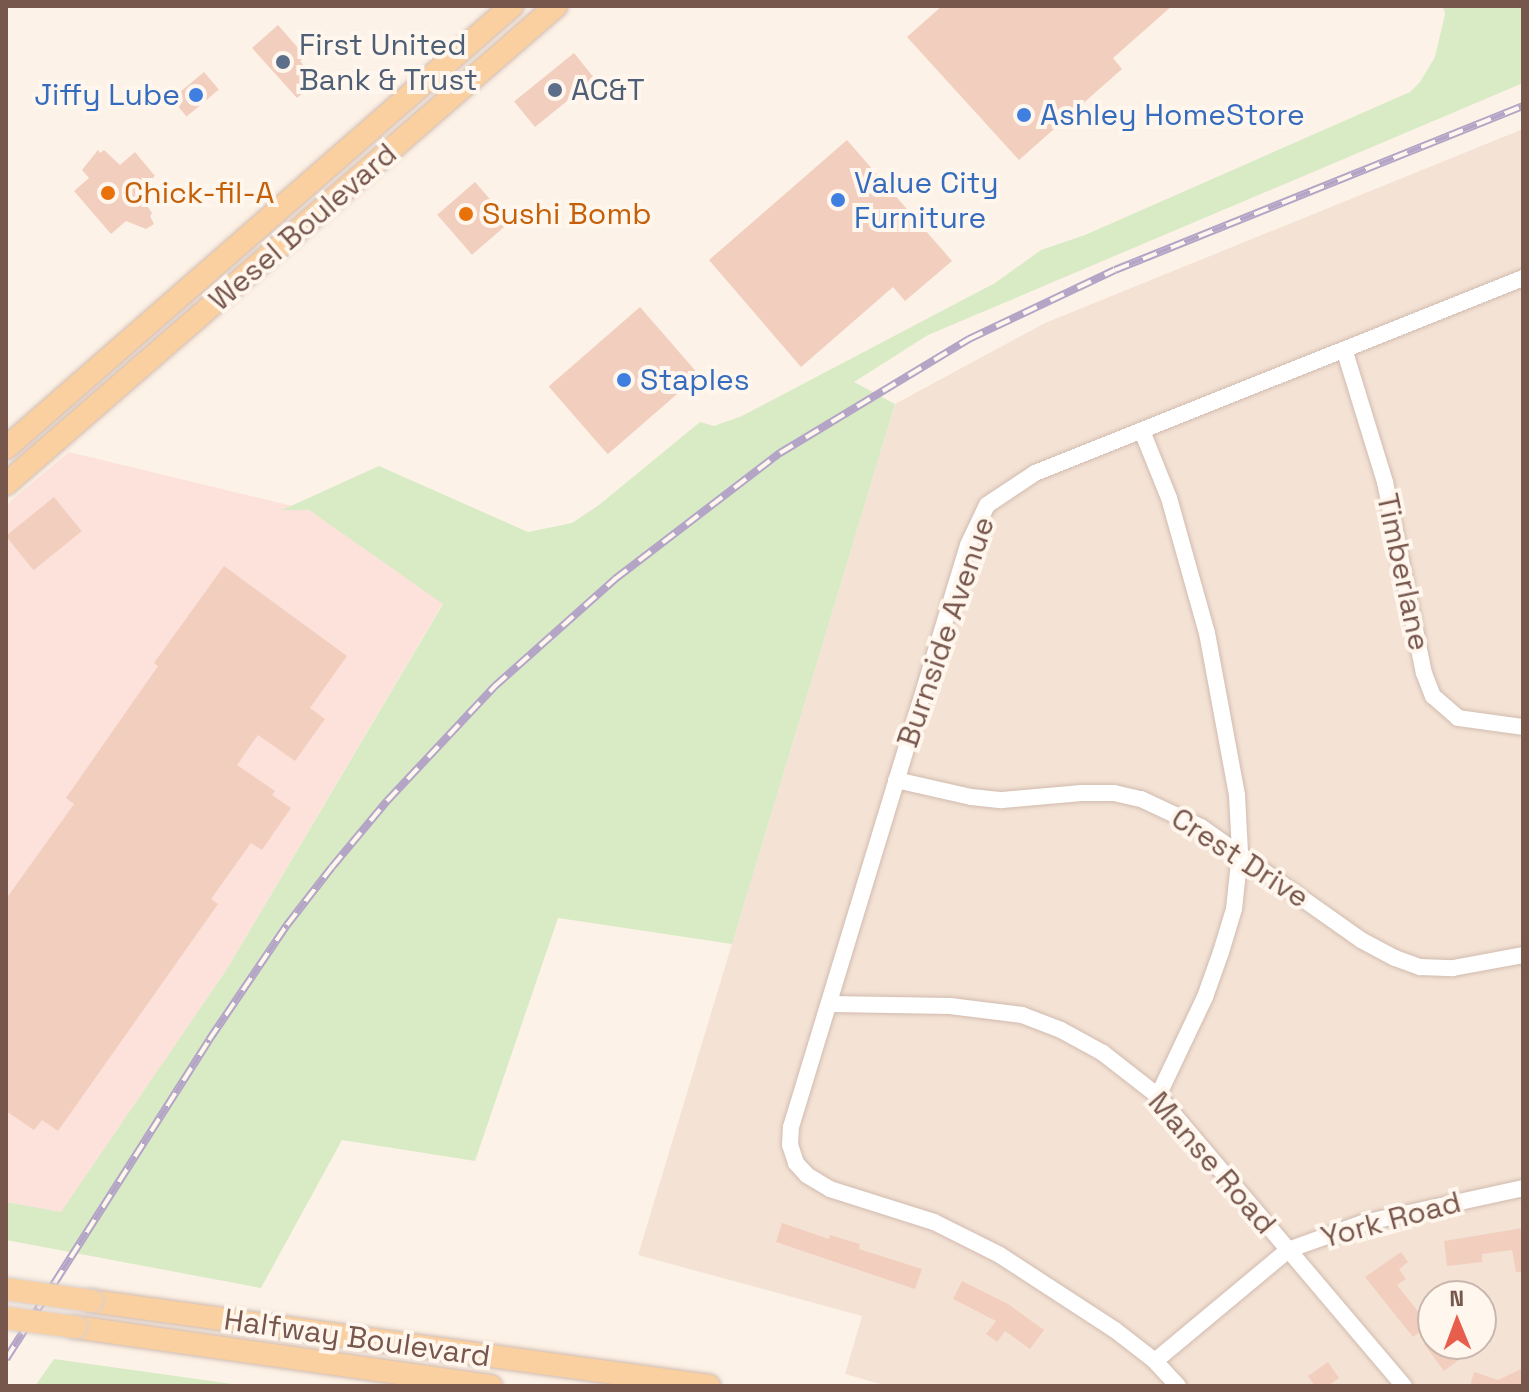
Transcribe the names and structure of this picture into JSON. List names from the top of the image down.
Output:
{
  "streets": {
    "main road": ["Wesel Boulevard", "Halfway Boulevard"],
    "street": [
      "Timberlane",
      "Burnside Avenue",
      "Crest Drive",
      "Manse Road",
      "York Road"
    ]
  },
  "crossings": [
    ["Timberlane", "Burnside Avenue"],
    ["Burnside Avenue", "Crest Drive"],
    ["Burnside Avenue", "Manse Road"],
    ["Burnside Avenue", "York Road"],
    ["Manse Road", "York Road"]
  ],
  "places": [
    "First United Bank & Trust",
    "AC&T",
    "Jiffy Lube",
    "Ashley HomeStore",
    "Chick-fil-A",
    "Value City Furniture",
    "Sushi Bomb",
    "Staples"
  ],
  "north": "top"
}
